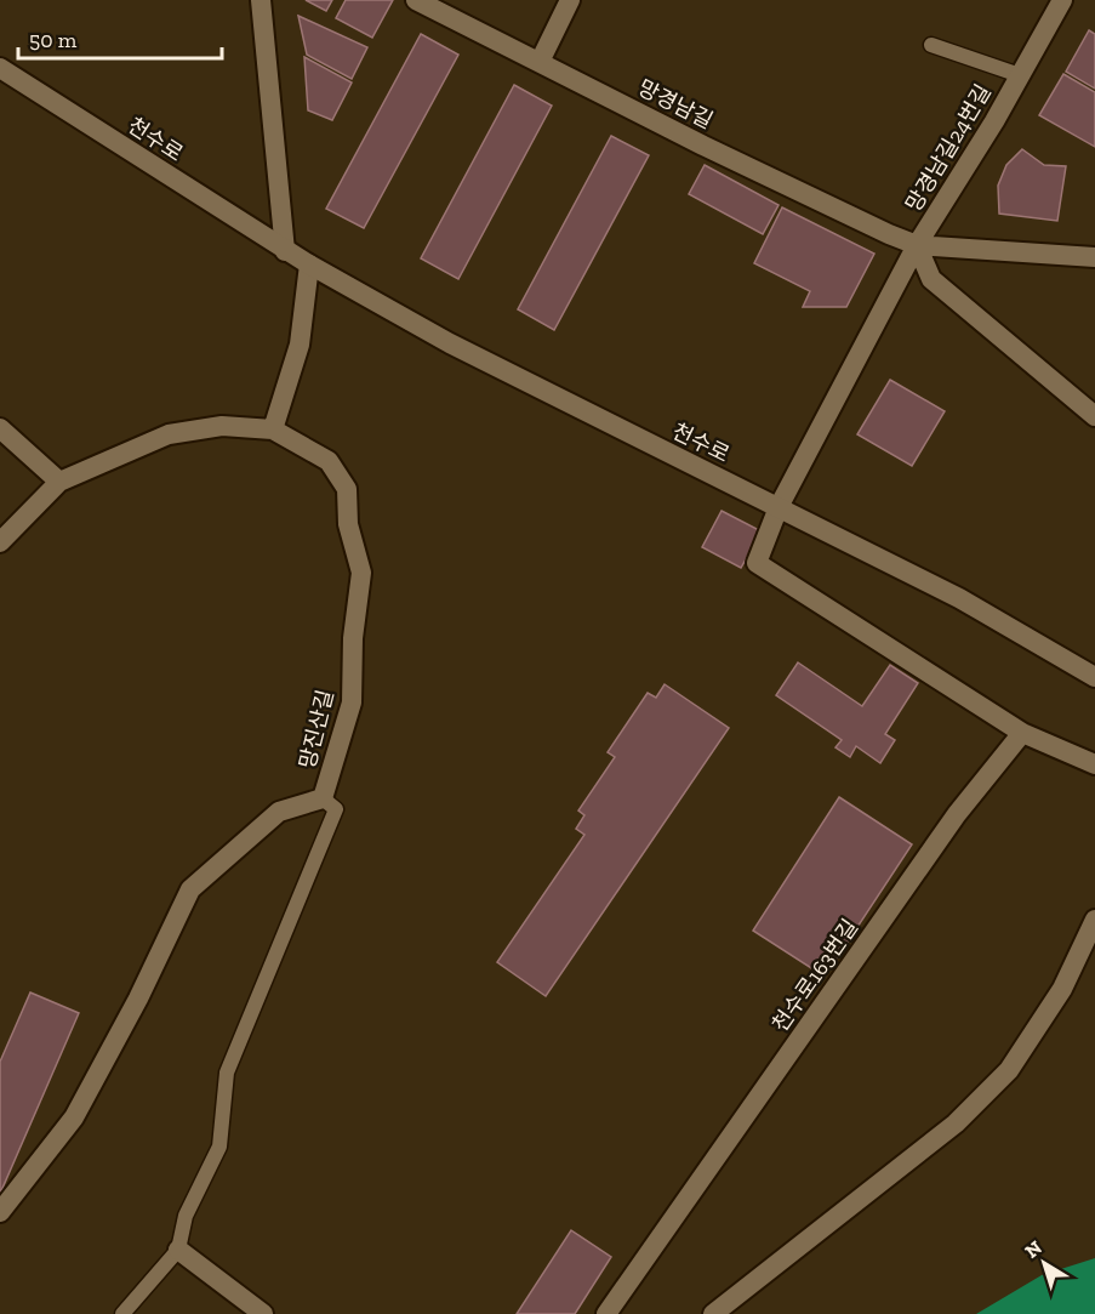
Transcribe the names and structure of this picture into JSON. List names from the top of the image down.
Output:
{
  "streets": {
    "street": [
      "망경남길",
      "천수로",
      "망경남길24번길",
      "망진산길",
      "천수로163번길"
    ]
  },
  "crossings": [
    ["망경남길", "망경남길24번길"]
  ],
  "scale_bar": "50 m",
  "north": "top left"
}
